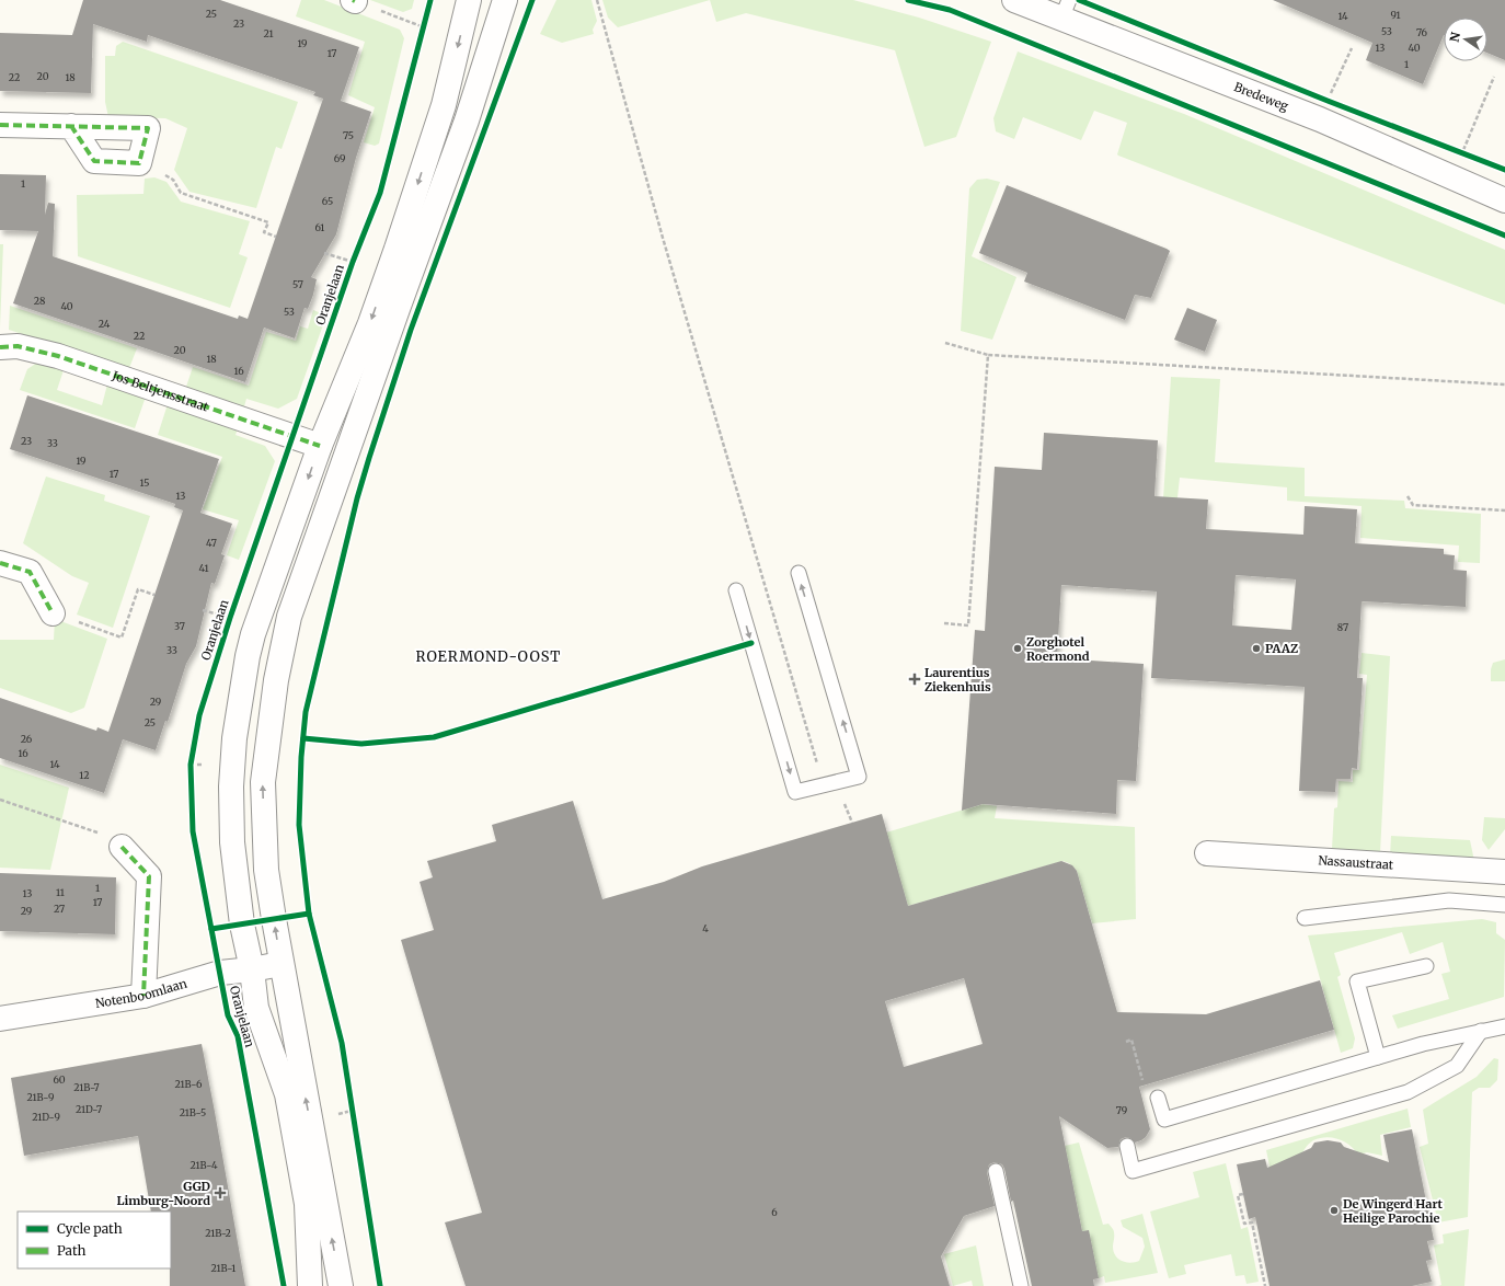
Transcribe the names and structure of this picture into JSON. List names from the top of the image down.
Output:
{
  "streets": {
    "street": [
      "Bredeweg",
      "Oranjelaan",
      "Jos Beltjensstraat",
      "Nassaustraat",
      "Notenboomlaan"
    ]
  },
  "crossings": [
    ["Oranjelaan", "Jos Beltjensstraat"],
    ["Oranjelaan", "Notenboomlaan"]
  ],
  "districts": ["ROERMOND-OOST"],
  "places": {
    "other": ["Zorghotel Roermond", "PAAZ", "De Wingerd Hart Heilige Parochie"],
    "health": ["Laurentius Ziekenhuis", "GGD Limburg-Noord"]
  },
  "house_numbers": [
    "25",
    "91",
    "14",
    "23",
    "53",
    "76",
    "21",
    "19",
    "13",
    "40",
    "17",
    "1",
    "20",
    "22",
    "18",
    "75",
    "69",
    "1",
    "65",
    "61",
    "57",
    "28",
    "40",
    "53",
    "24",
    "22",
    "20",
    "18",
    "16",
    "23",
    "33",
    "19",
    "17",
    "15",
    "13",
    "47",
    "41",
    "37",
    "87",
    "33",
    "29",
    "25",
    "26",
    "16",
    "14",
    "12",
    "1",
    "11",
    "13",
    "17",
    "27",
    "29",
    "4",
    "60",
    "21B-6",
    "21B-7",
    "21B-9",
    "21D-7",
    "79",
    "21B-5",
    "21D-9",
    "21B-4",
    "6",
    "21B-2",
    "21B-1"
  ],
  "legend": ["Cycle path", "Path"],
  "north": "left"
}
